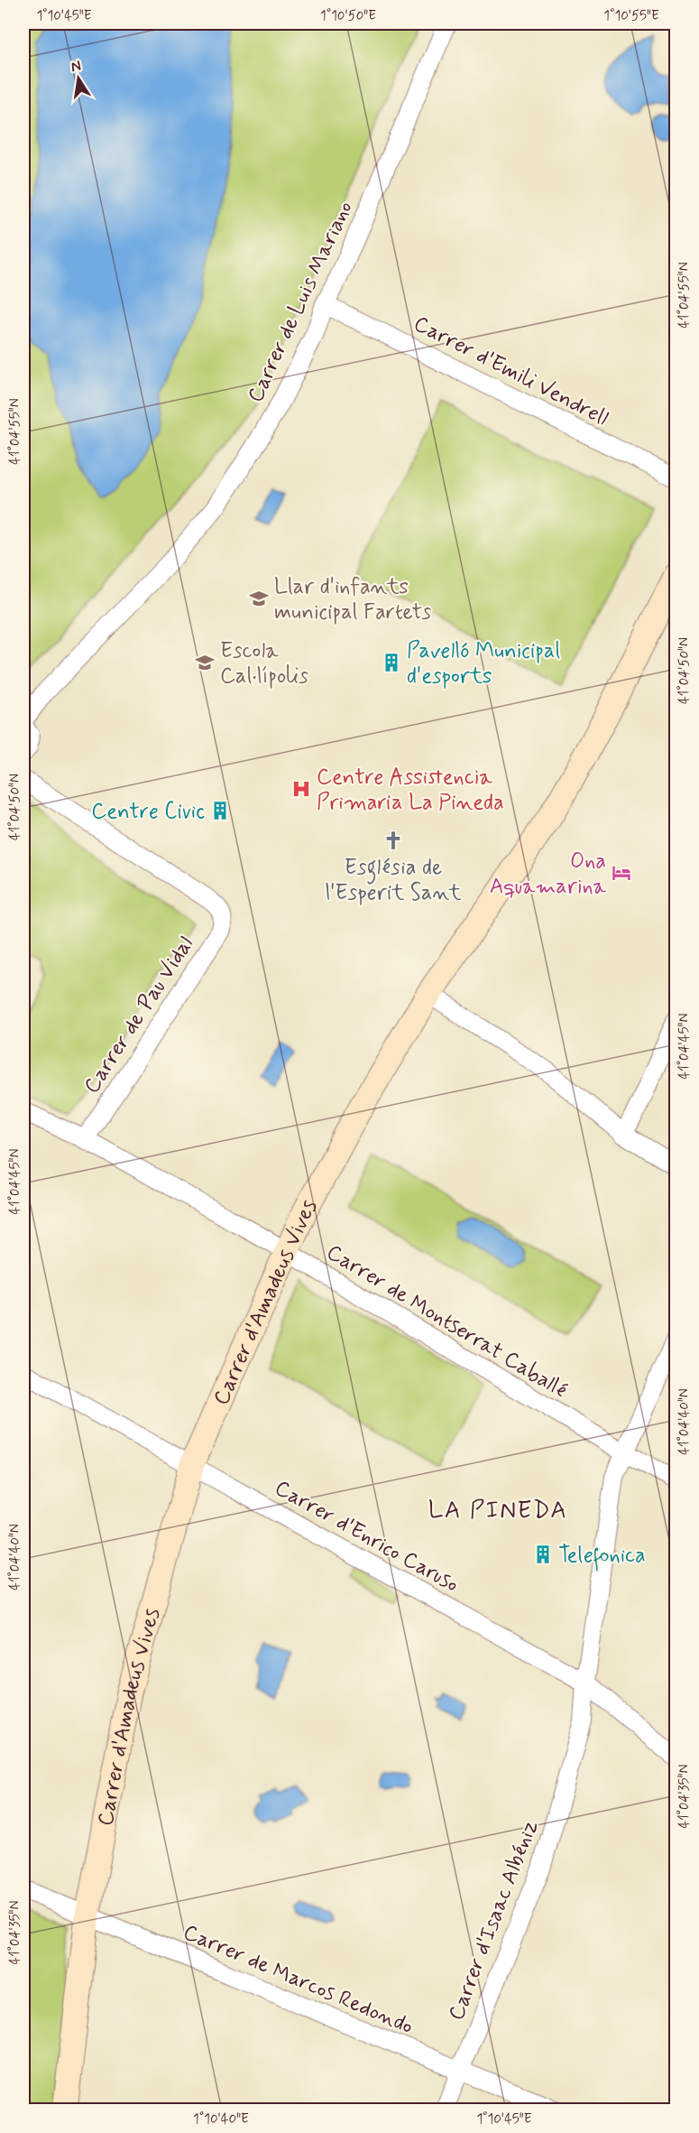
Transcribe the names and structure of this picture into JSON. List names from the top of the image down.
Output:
{
  "streets": {
    "street": [
      "Carrer de Luis Mariano",
      "Carrer d'Emili Vendrell",
      "Carrer de Pau Vidal",
      "Carrer d'Amadeus Vives",
      "Carrer de Montserrat Caballé",
      "Carrer d'Enrico Caruso",
      "Carrer d'Isaac Albéniz",
      "Carrer de Marcos Redondo"
    ]
  },
  "crossings": [
    ["Carrer de Luis Mariano", "Carrer d'Emili Vendrell"],
    ["Carrer de Pau Vidal", "Carrer de Montserrat Caballé"],
    ["Carrer d'Amadeus Vives", "Carrer de Montserrat Caballé"],
    ["Carrer d'Amadeus Vives", "Carrer d'Enrico Caruso"],
    ["Carrer d'Amadeus Vives", "Carrer de Marcos Redondo"],
    ["Carrer de Montserrat Caballé", "Carrer d'Isaac Albéniz"],
    ["Carrer d'Enrico Caruso", "Carrer d'Isaac Albéniz"],
    ["Carrer d'Isaac Albéniz", "Carrer de Marcos Redondo"]
  ],
  "districts": ["LA PINEDA"],
  "places": {
    "school or university": ["Llar d'infants municipal Fartets", "Escola Cal·lípolis"],
    "building": ["Pavelló Municipal d'esports", "Centre Civic", "Telefonica"],
    "hospital": ["Centre Assistencia Primaria La Pineda"],
    "church": ["Església de l'Esperit Sant"],
    "hotel": ["Ona Aquamarina"]
  },
  "north": "top",
  "coordinates": [
    "1°10'45\"E",
    "1°10'50\"E",
    "1°10'55\"E",
    "41°04'55\"N",
    "41°04'50\"N",
    "41°04'45\"N",
    "41°04'40\"N",
    "41°04'35\"N",
    "1°10'40\"E"
  ]
}
